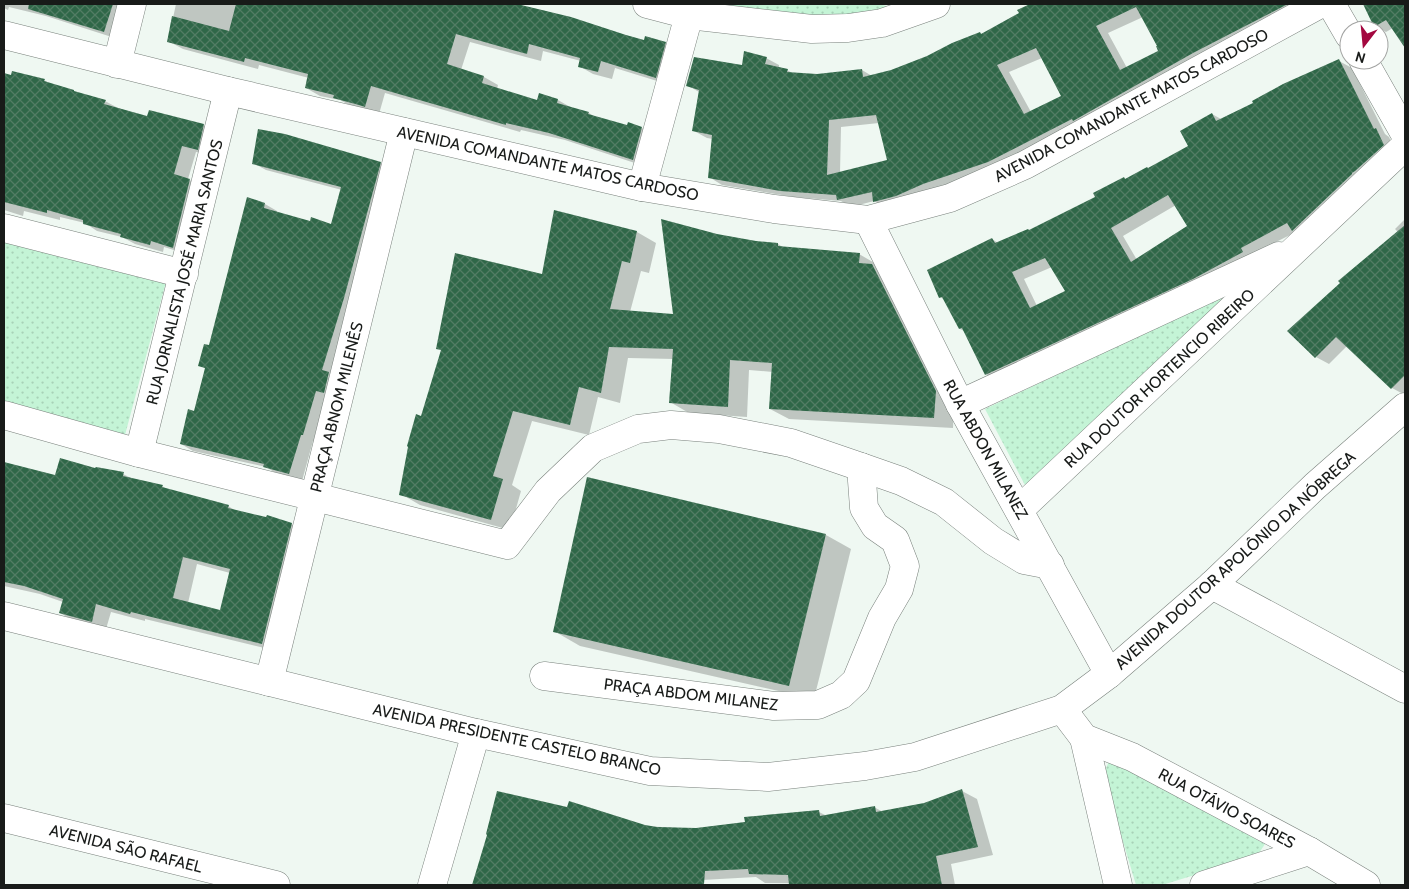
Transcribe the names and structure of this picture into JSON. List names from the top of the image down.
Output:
{
  "streets": {
    "street": [
      "AVENIDA COMANDANTE MATOS CARDOSO",
      "RUA JORNALISTA JOSÉ MARIA SANTOS",
      "RUA DOUTOR HORTENCIO RIBEIRO",
      "PRAÇA ABNOM MILENÊS",
      "RUA ABDON MILANEZ",
      "AVENIDA DOUTOR APOLÔNIO DA NÓBREGA",
      "PRAÇA ABDOM MILANEZ",
      "AVENIDA PRESIDENTE CASTELO BRANCO",
      "RUA OTÁVIO SOARES",
      "AVENIDA SÃO RAFAEL"
    ]
  },
  "crossings": [
    ["AVENIDA COMANDANTE MATOS CARDOSO", "RUA JORNALISTA JOSÉ MARIA SANTOS"],
    ["AVENIDA COMANDANTE MATOS CARDOSO", "PRAÇA ABNOM MILENÊS"],
    ["AVENIDA COMANDANTE MATOS CARDOSO", "RUA ABDON MILANEZ"],
    ["RUA DOUTOR HORTENCIO RIBEIRO", "RUA ABDON MILANEZ"],
    ["PRAÇA ABNOM MILENÊS", "AVENIDA PRESIDENTE CASTELO BRANCO"],
    ["RUA ABDON MILANEZ", "AVENIDA DOUTOR APOLÔNIO DA NÓBREGA"],
    ["AVENIDA DOUTOR APOLÔNIO DA NÓBREGA", "AVENIDA PRESIDENTE CASTELO BRANCO"]
  ],
  "north": "bottom"
}
